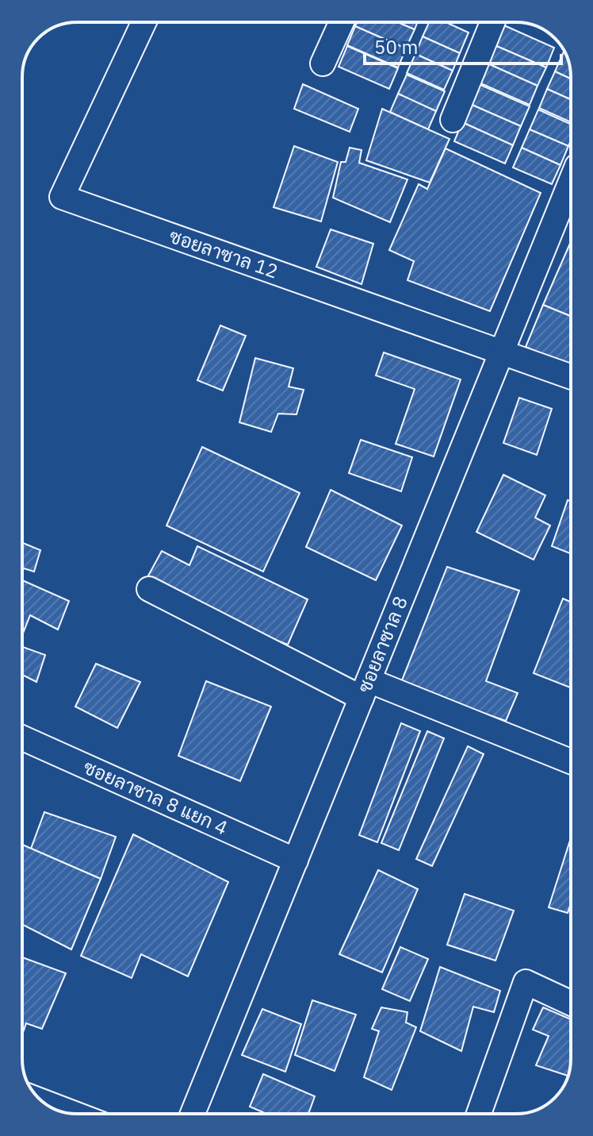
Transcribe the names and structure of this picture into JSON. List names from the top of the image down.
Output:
{
  "streets": {
    "street": ["ซอยลาซาล 12", "ซอยลาซาล 8", "ซอยลาซาล 8 แยก 4"]
  },
  "crossings": [
    ["ซอยลาซาล 12", "ซอยลาซาล 8"],
    ["ซอยลาซาล 8", "ซอยลาซาล 8 แยก 4"]
  ],
  "scale_bar": "50 m"
}
